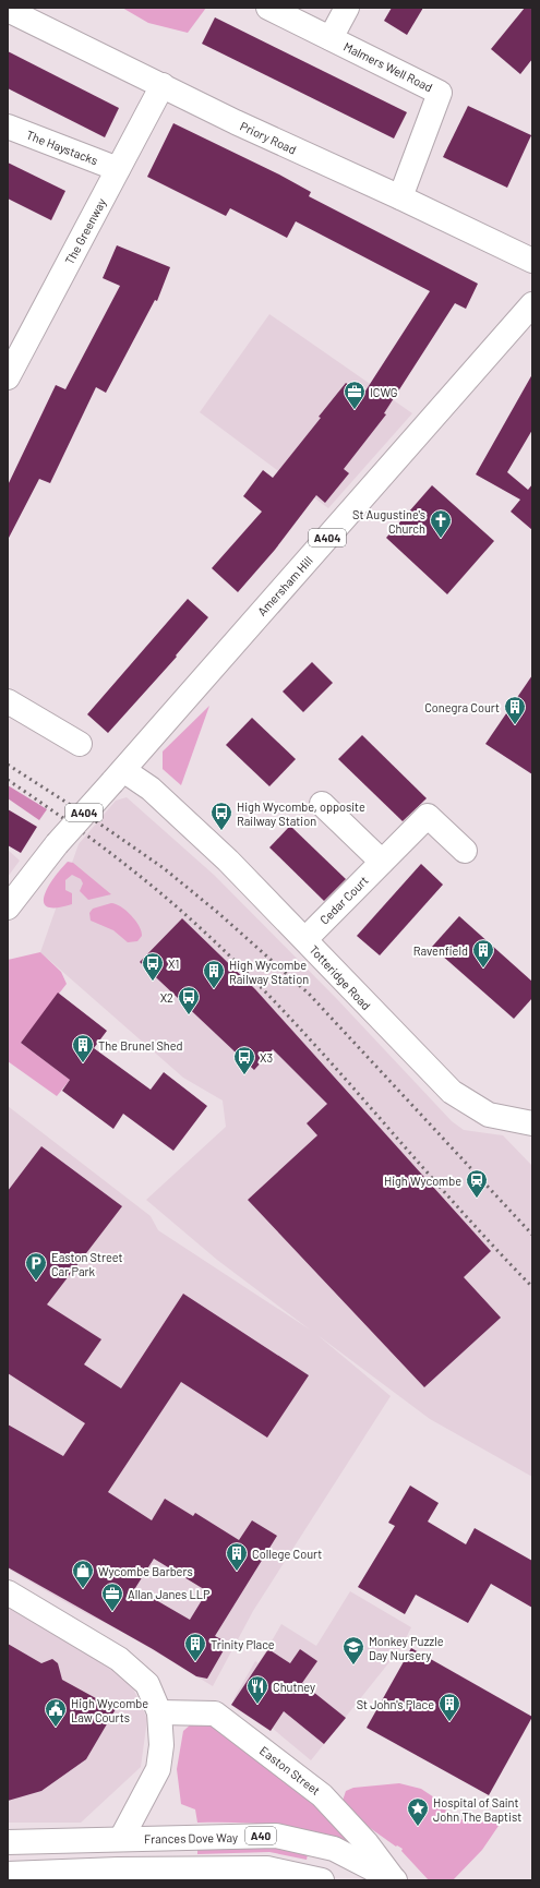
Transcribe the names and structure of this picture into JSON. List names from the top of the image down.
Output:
{
  "streets": {
    "street": [
      "Malmers Well Road",
      "Priory Road",
      "The Haystacks",
      "The Greenway",
      "A404",
      "Amersham Hill",
      "Cedar Court",
      "Totteridge Road",
      "Easton Street",
      "A40",
      "Frances Dove Way"
    ]
  },
  "crossings": [
    ["Malmers Well Road", "Priory Road"],
    ["Priory Road", "The Greenway"],
    ["The Haystacks", "The Greenway"],
    ["A404", "Amersham Hill"],
    ["A404", "Totteridge Road"],
    ["Amersham Hill", "Totteridge Road"],
    ["Cedar Court", "Totteridge Road"],
    ["Easton Street", "Frances Dove Way"]
  ],
  "places": {
    "office": ["ICWG", "Allan Janes LLP"],
    "church": ["St Augustine's Church"],
    "building": [
      "Conegra Court",
      "Ravenfield",
      "High Wycombe Railway Station",
      "The Brunel Shed",
      "College Court",
      "Trinity Place",
      "St John's Place"
    ],
    "bus stop": [
      "High Wycombe, opposite Railway Station",
      "X1",
      "X2",
      "X3"
    ],
    "station": ["High Wycombe"],
    "parking": ["Easton Street Car Park"],
    "shop": ["Wycombe Barbers"],
    "school or university": ["Monkey Puzzle Day Nursery"],
    "restaurant": ["Chutney"],
    "public building": ["High Wycombe Law Courts"],
    "place": ["Hospital of Saint John The Baptist"]
  }
}
